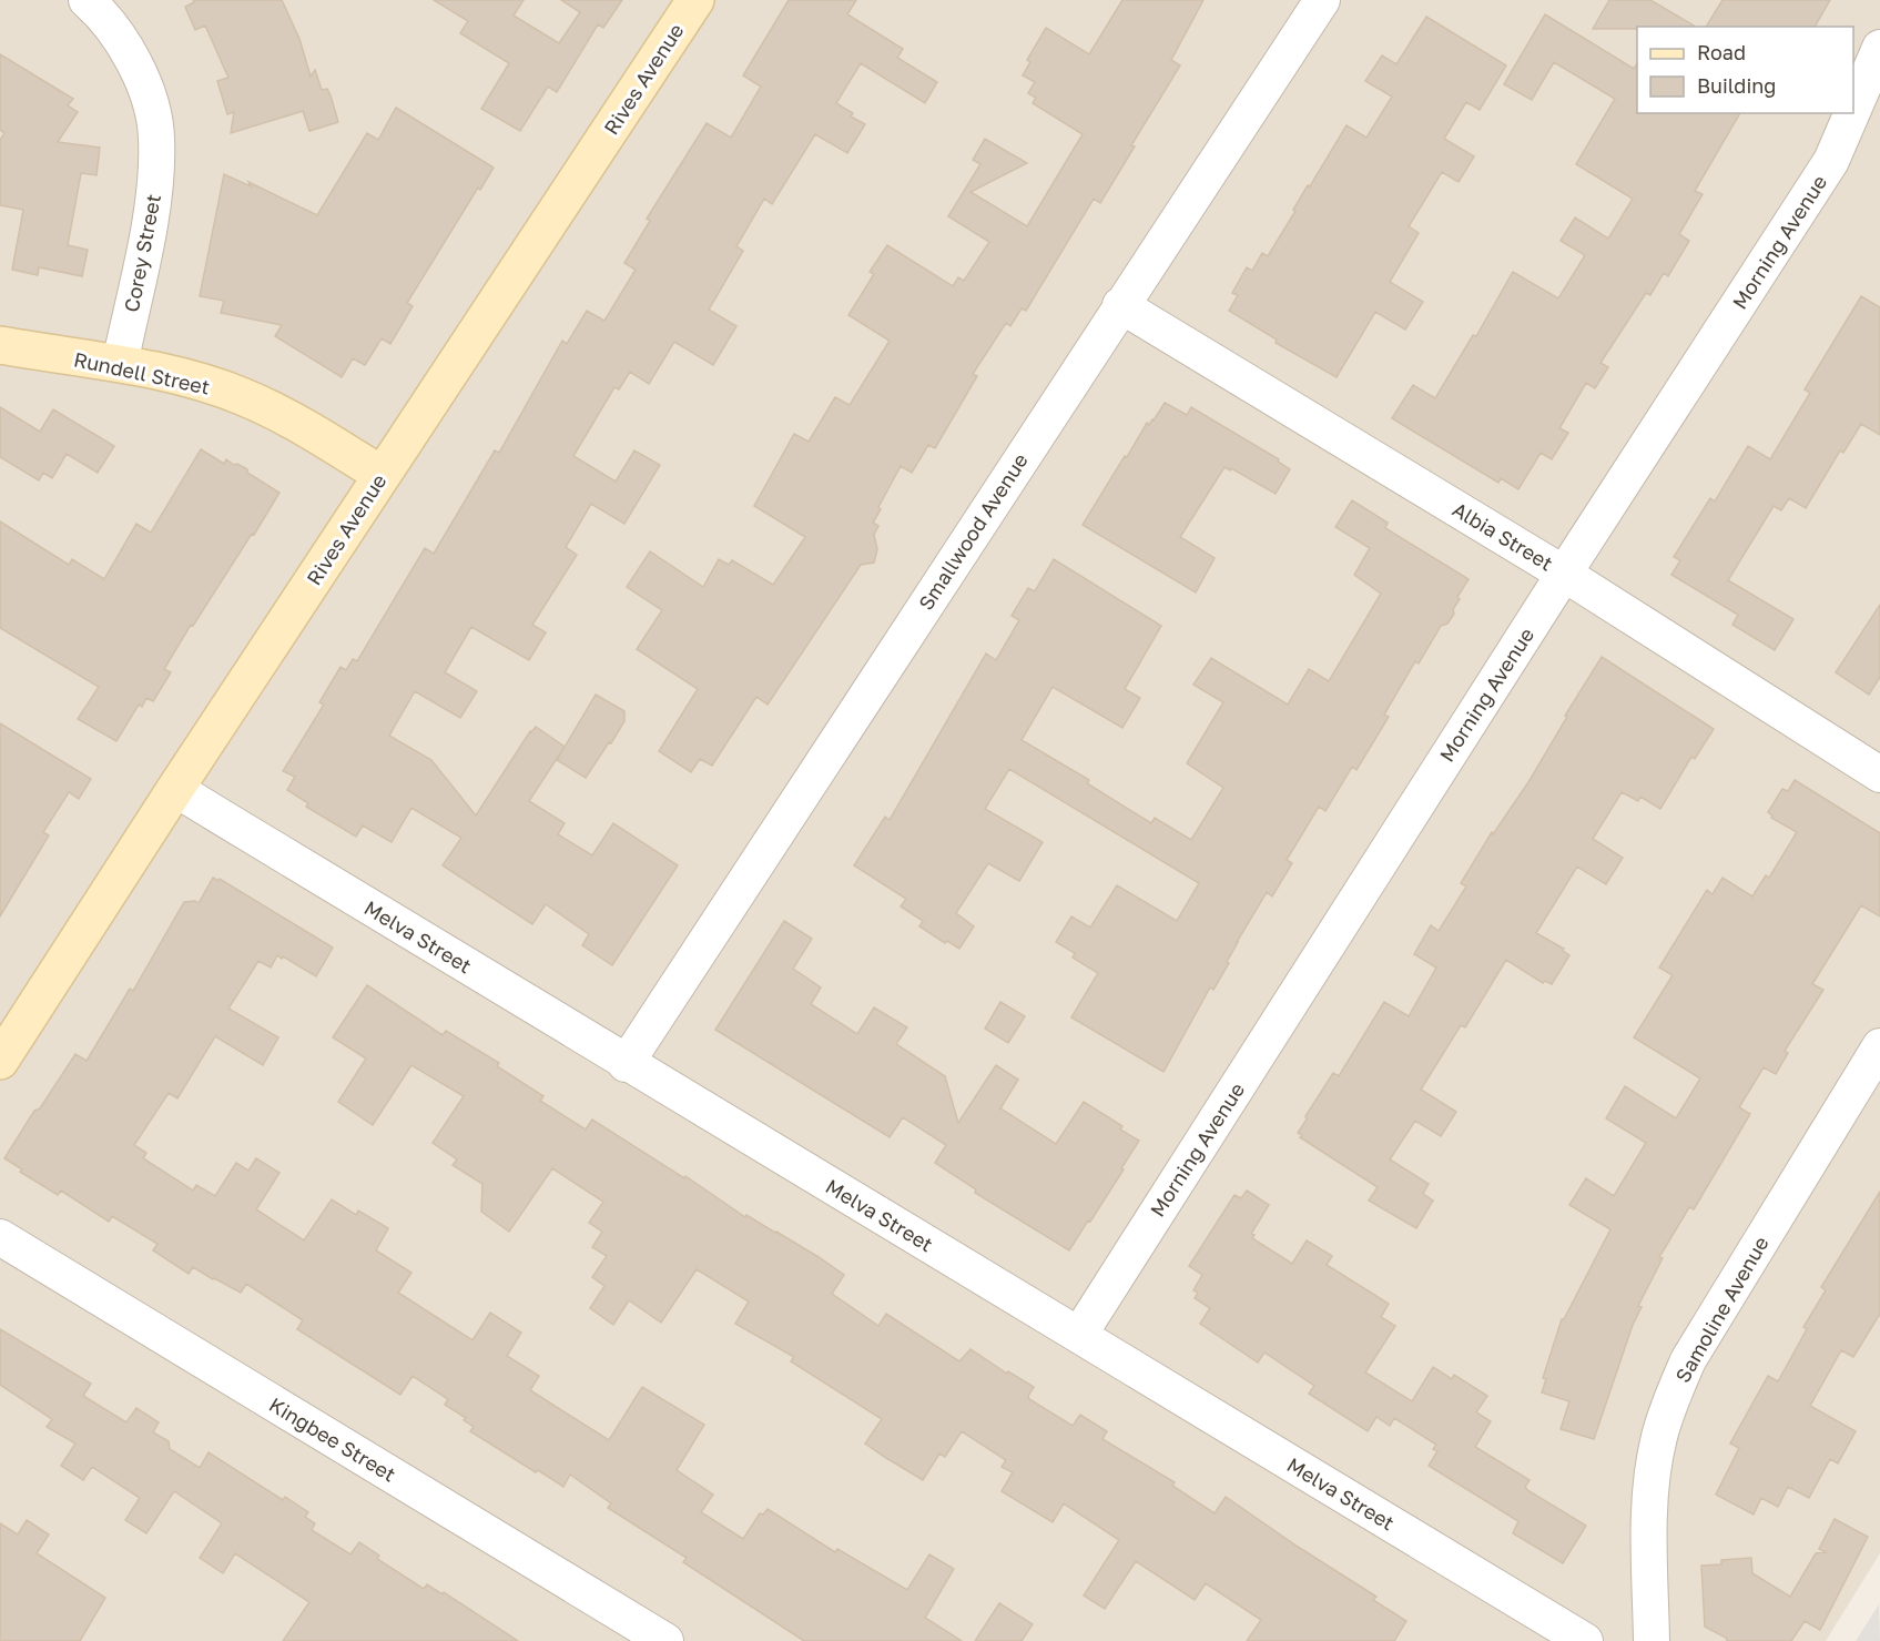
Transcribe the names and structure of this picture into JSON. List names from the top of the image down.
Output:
{
  "streets": {
    "street": [
      "Rives Avenue",
      "Morning Avenue",
      "Corey Street",
      "Rundell Street",
      "Smallwood Avenue",
      "Albia Street",
      "Melva Street",
      "Samoline Avenue",
      "Kingbee Street"
    ]
  },
  "crossings": [
    ["Rives Avenue", "Rundell Street"],
    ["Rives Avenue", "Melva Street"],
    ["Morning Avenue", "Albia Street"],
    ["Morning Avenue", "Melva Street"],
    ["Corey Street", "Rundell Street"],
    ["Smallwood Avenue", "Albia Street"],
    ["Smallwood Avenue", "Melva Street"]
  ],
  "legend": ["Road", "Building"]
}
